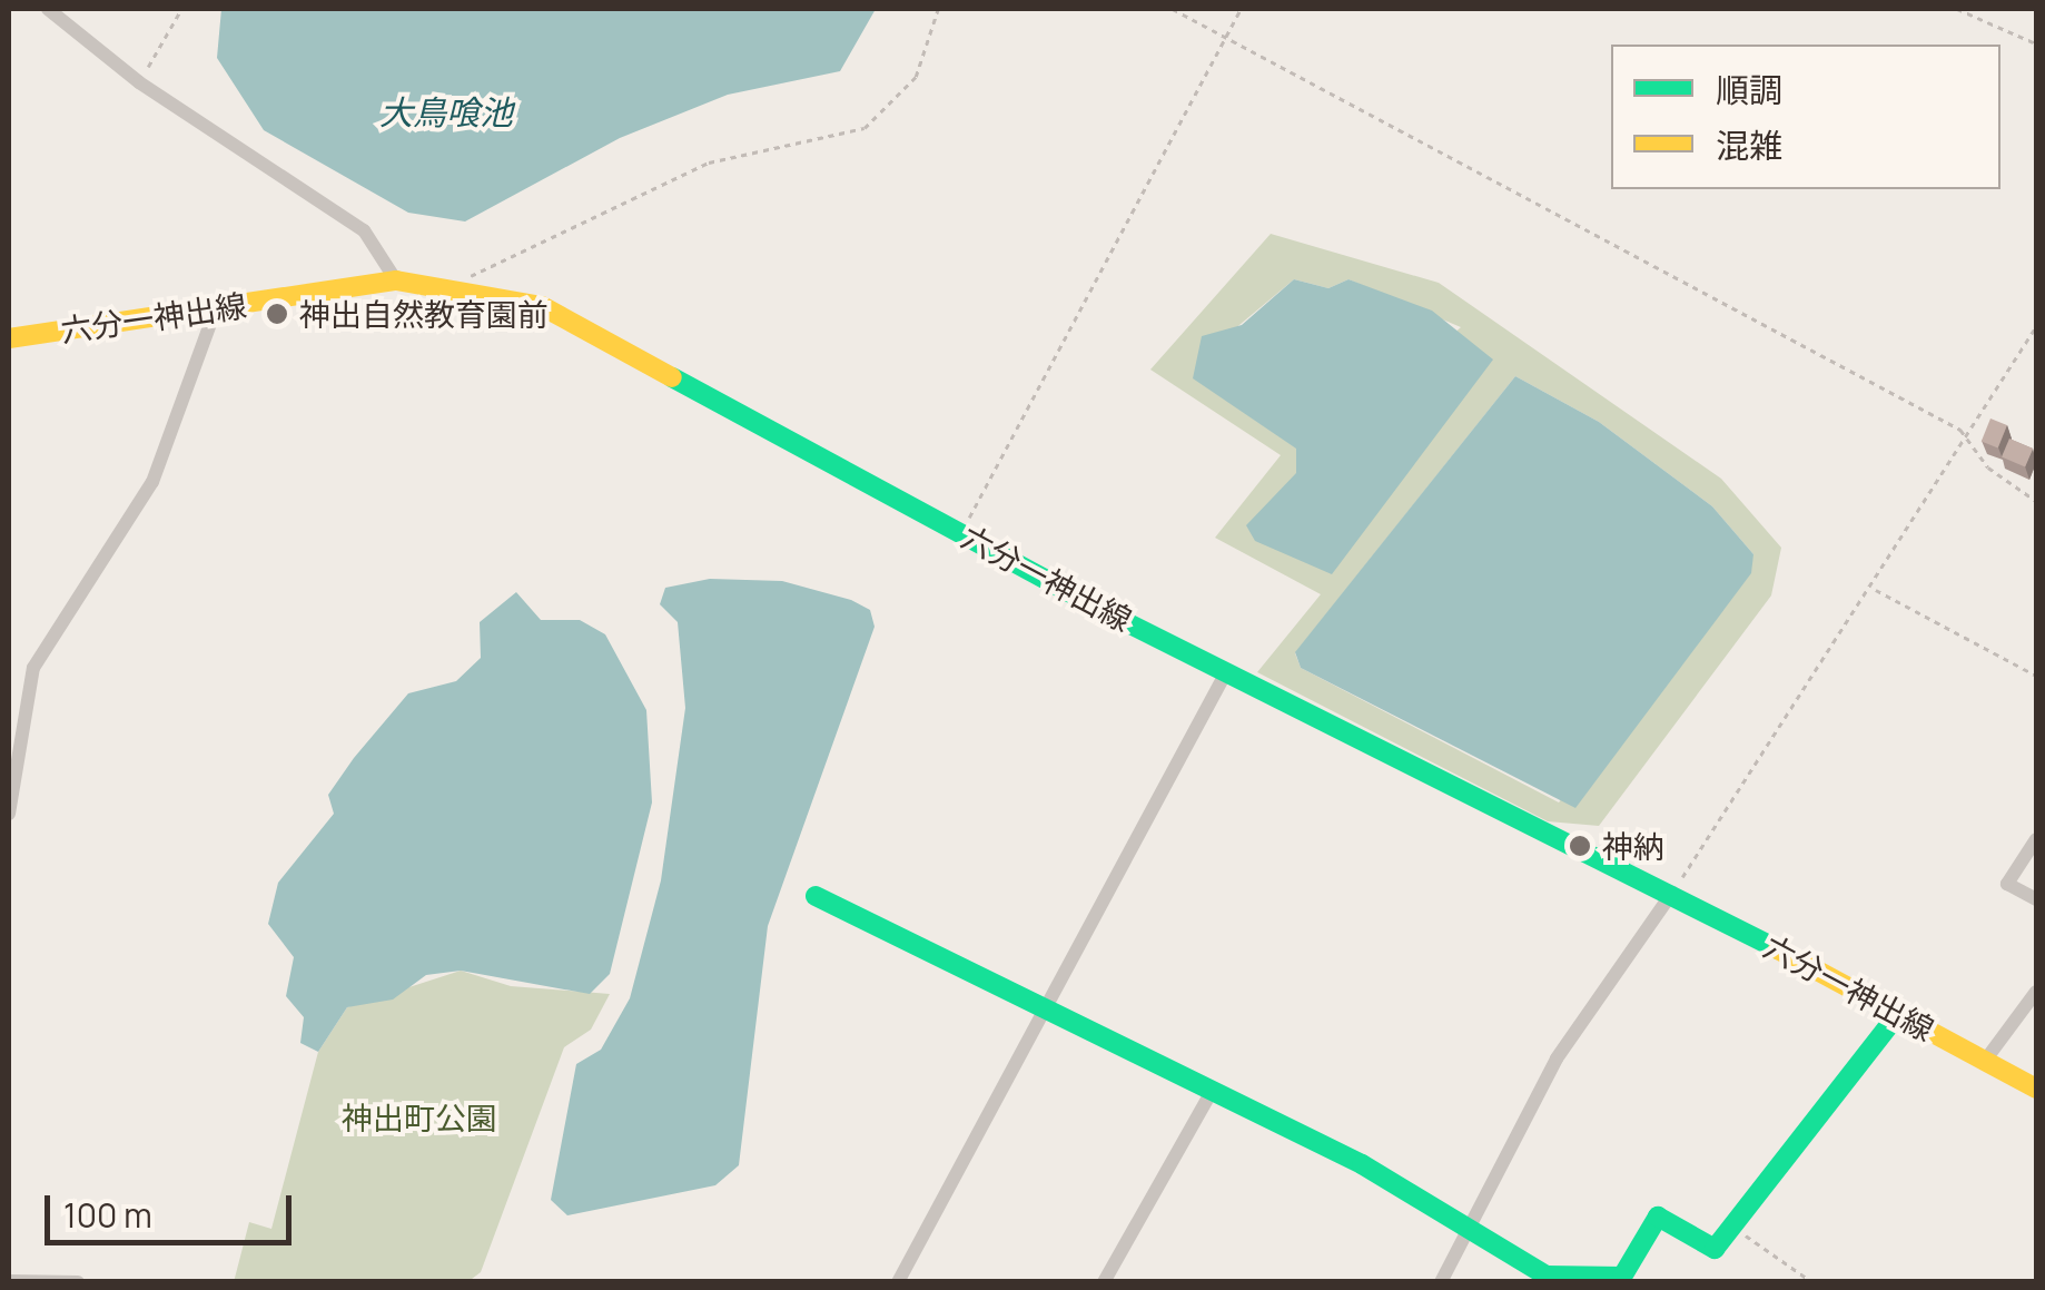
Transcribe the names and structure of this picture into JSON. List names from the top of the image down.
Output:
{
  "streets": {
    "main road": ["六分一神出線"]
  },
  "water": ["大鳥喰池"],
  "parks": ["神出町公園"],
  "places": ["神出自然教育園前", "神納"],
  "legend": ["順調", "混雑"],
  "scale_bar": "100 m"
}
